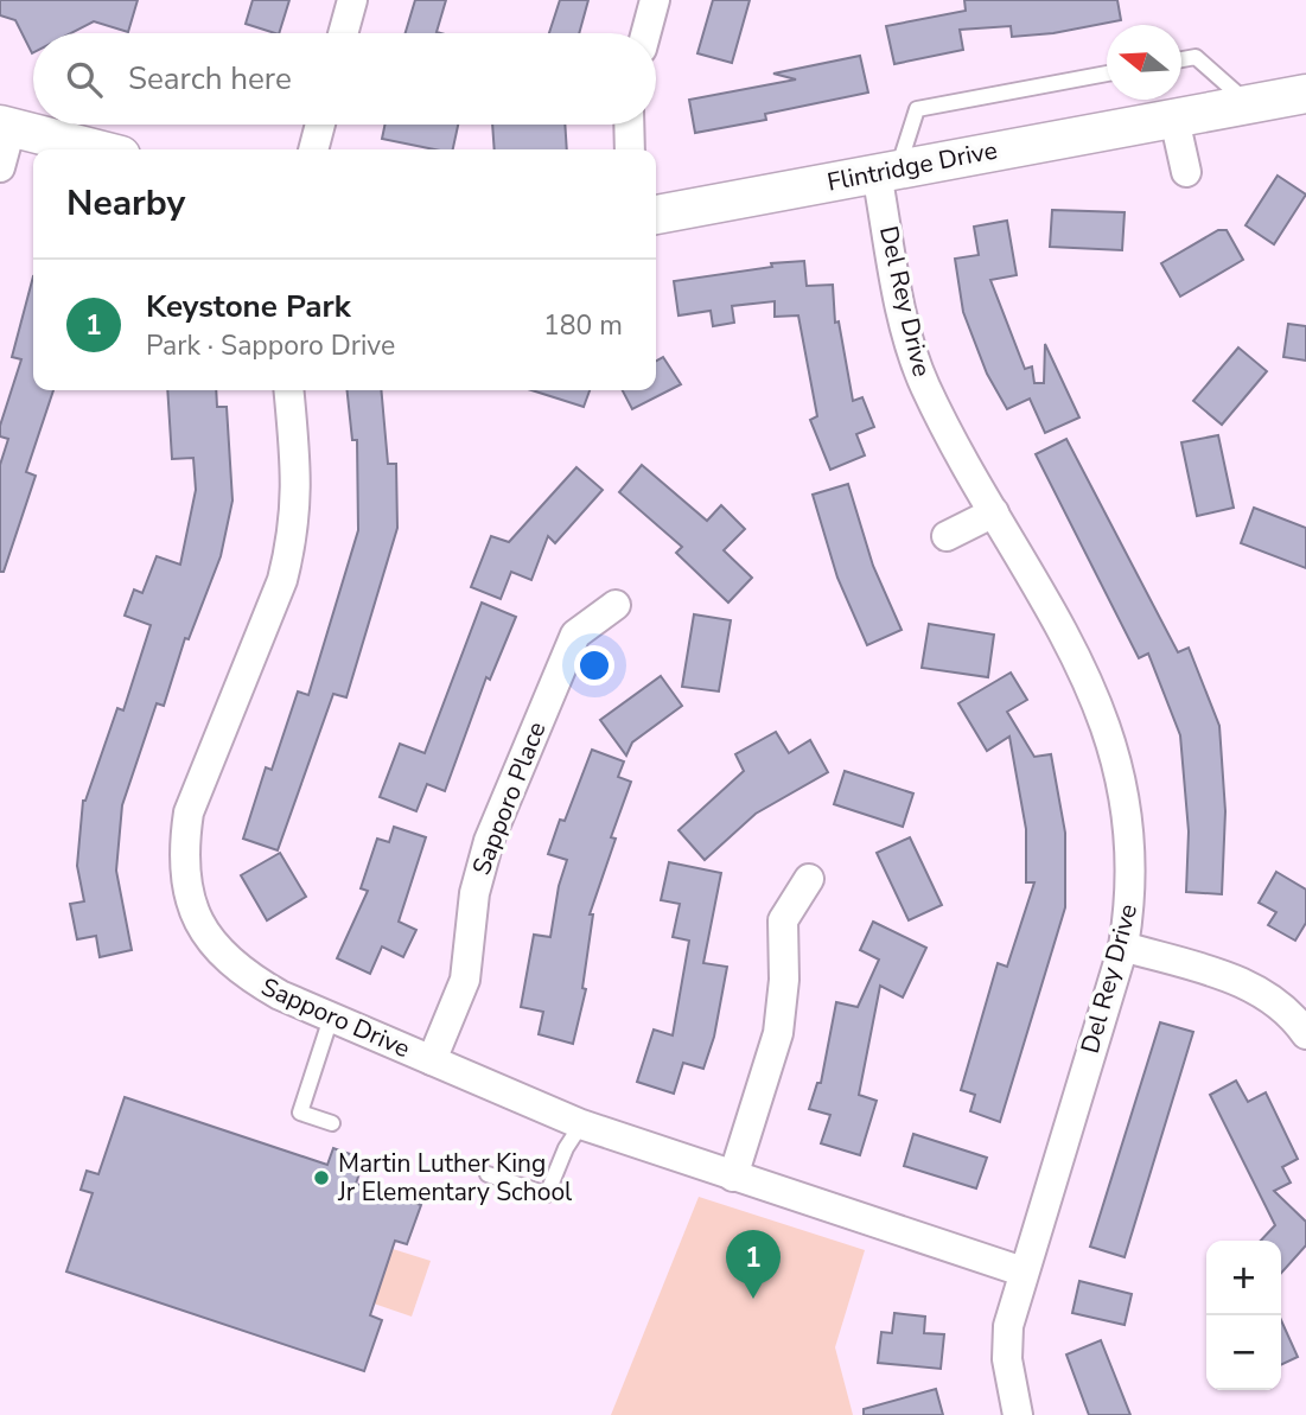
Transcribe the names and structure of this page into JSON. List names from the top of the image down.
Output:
{
  "streets": {
    "street": [
      "Flintridge Drive",
      "Del Rey Drive",
      "Sapporo Place",
      "Sapporo Drive"
    ]
  },
  "crossings": [
    ["Flintridge Drive", "Del Rey Drive"],
    ["Del Rey Drive", "Sapporo Drive"],
    ["Sapporo Place", "Sapporo Drive"]
  ],
  "places": ["Martin Luther King Jr Elementary School"],
  "north": "left",
  "page": {
    "search": "Search here",
    "heading": "Nearby",
    "list": [
      {
        "mark": "1",
        "name": "Keystone Park",
        "note": "Park · Sapporo Drive",
        "value": "180 m"
      }
    ],
    "pins": "1",
    "map_buttons": ["+", "−"]
  }
}
